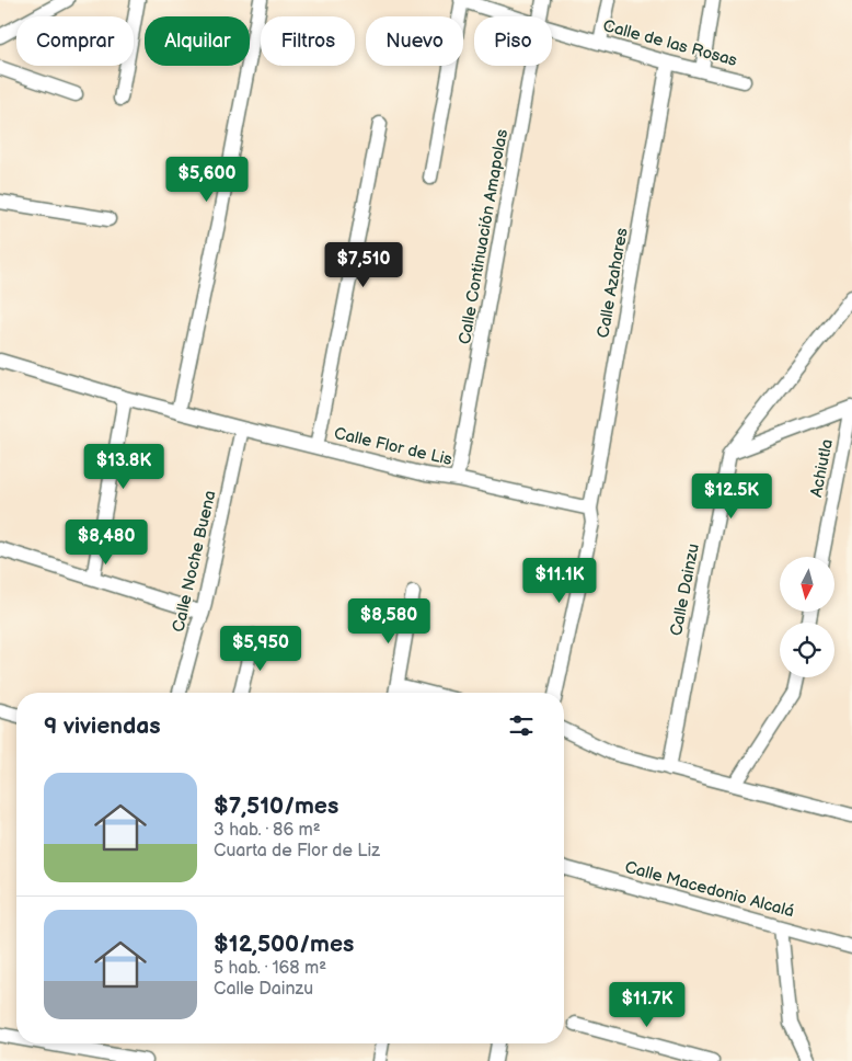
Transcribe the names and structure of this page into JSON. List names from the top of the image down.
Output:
{
  "streets": {
    "street": [
      "Calle de las Rosas",
      "Calle Continuación Amapolas",
      "Calle Azahares",
      "Calle Flor de Lis",
      "Achiutla",
      "Calle Noche Buena",
      "Calle Dainzu",
      "Calle Macedonio Alcalá"
    ]
  },
  "crossings": [
    ["Calle de las Rosas", "Calle Azahares"],
    ["Calle Continuación Amapolas", "Calle Flor de Lis"],
    ["Calle Azahares", "Calle Flor de Lis"],
    ["Calle Flor de Lis", "Calle Noche Buena"],
    ["Achiutla", "Calle Dainzu"]
  ],
  "north": "bottom",
  "page": {
    "chip": [
      "Comprar",
      "Alquilar",
      "Filtros",
      "Nuevo",
      "Piso"
    ],
    "price": [
      "$5,600",
      "$7,510",
      "$13.8K",
      "$12.5K",
      "$8,480",
      "$11.1K",
      "$8,580",
      "$5,950",
      "$11.7K"
    ],
    "heading": "9 viviendas",
    "list": [
      {
        "name": "$7,510/mes",
        "note": "3 hab. · 86 m² · Cuarta de Flor de Liz"
      },
      {
        "name": "$12,500/mes",
        "note": "5 hab. · 168 m² · Calle Dainzu"
      }
    ]
  }
}
